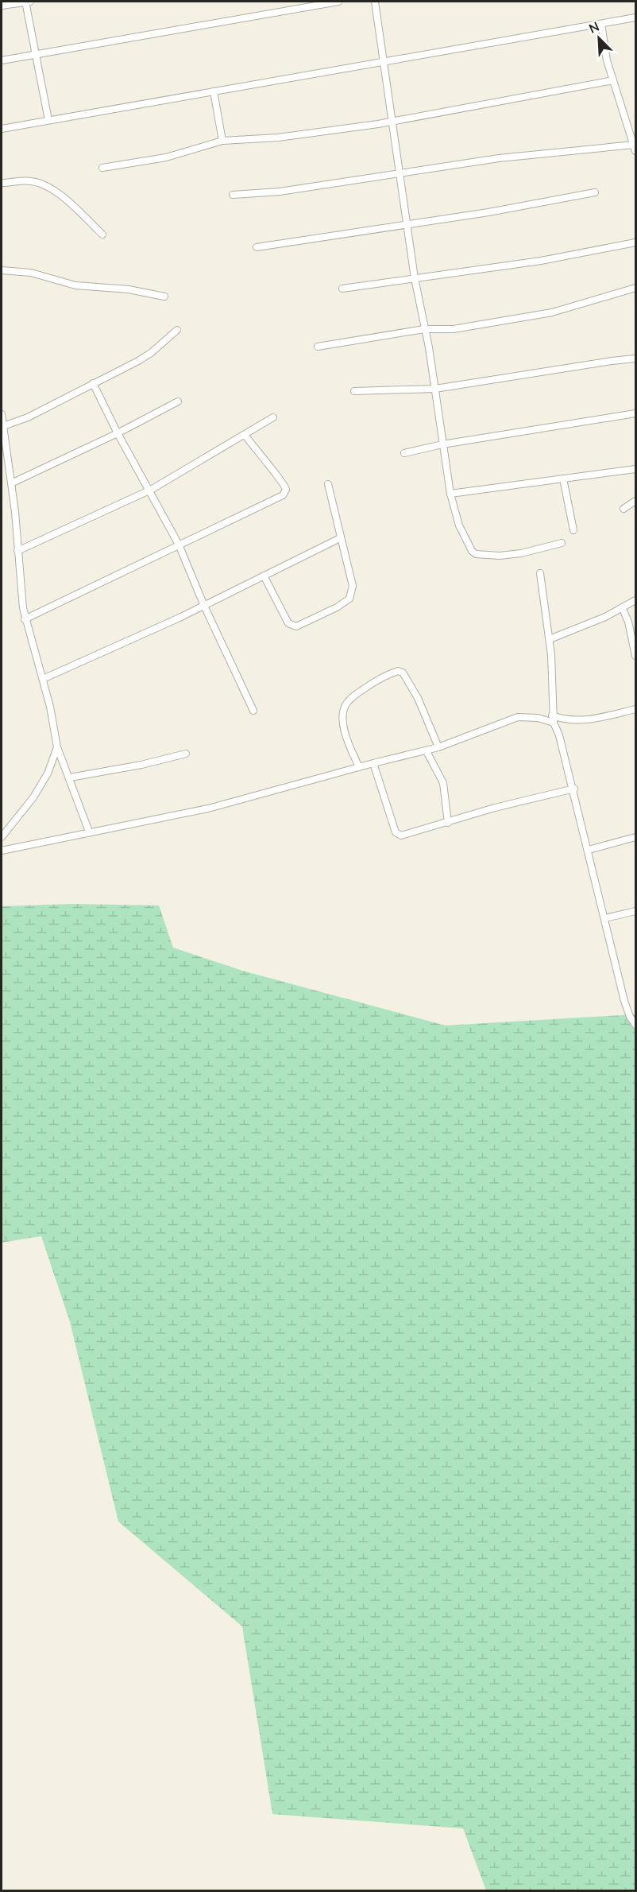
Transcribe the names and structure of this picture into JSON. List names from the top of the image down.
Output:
{
  "north": "top left"
}
